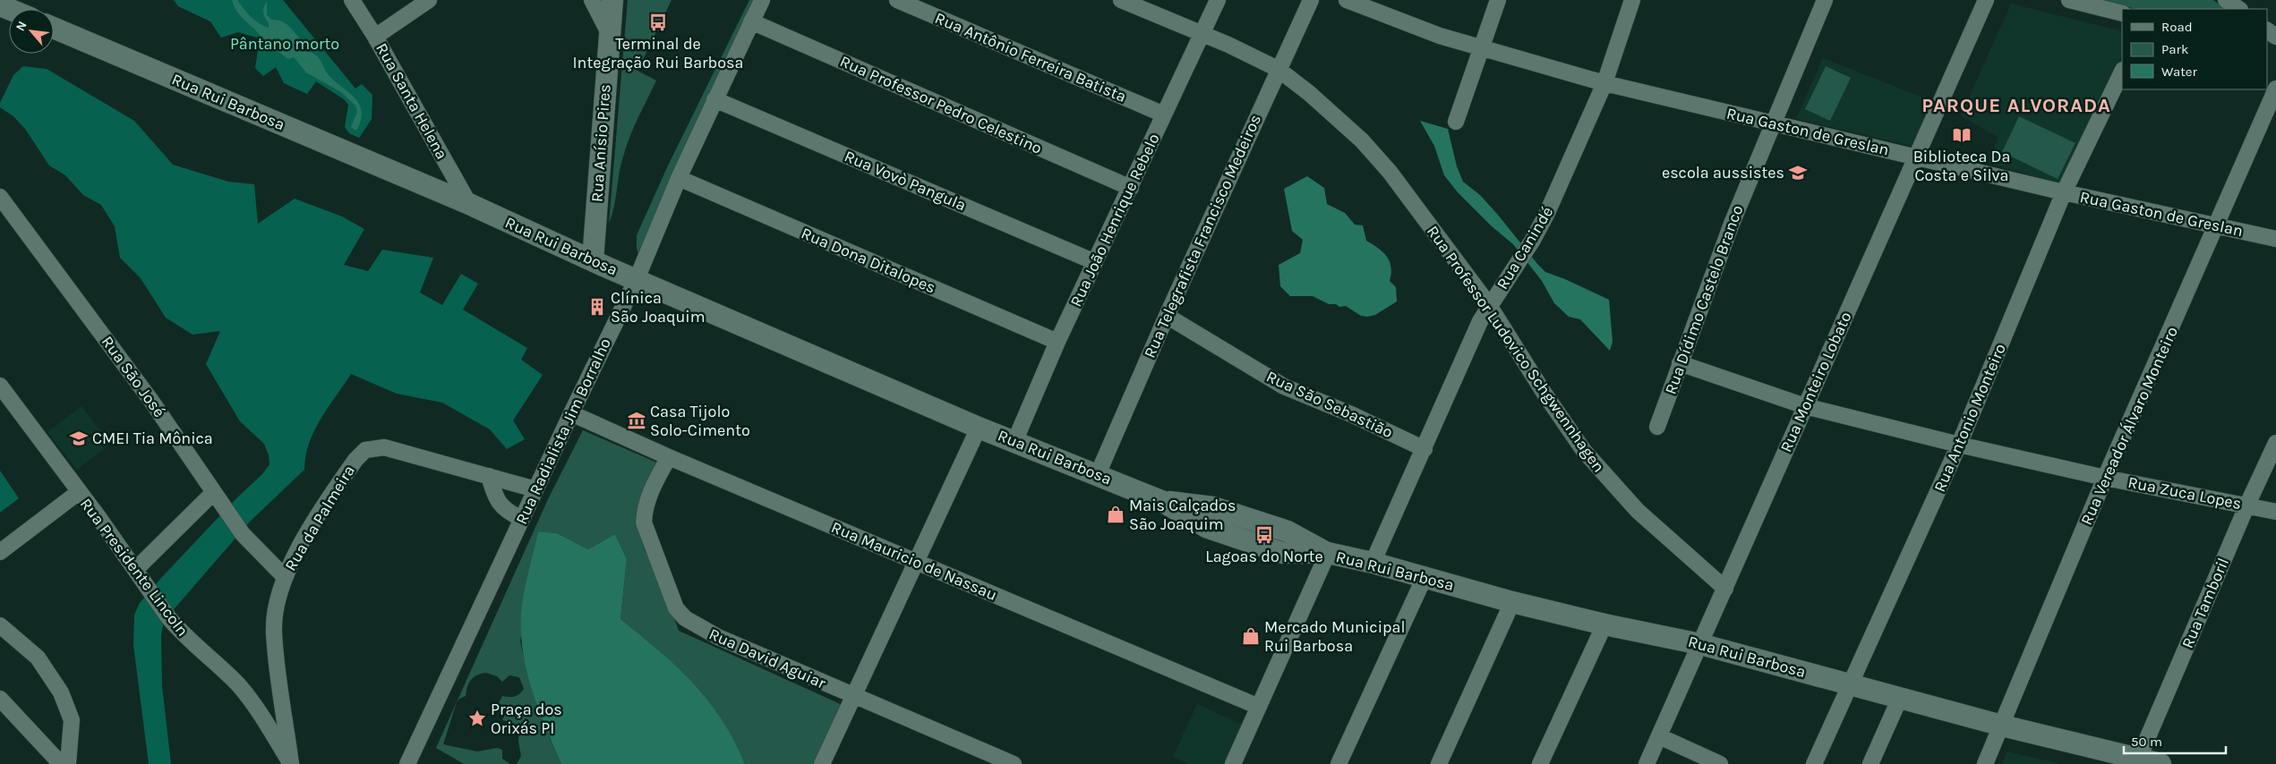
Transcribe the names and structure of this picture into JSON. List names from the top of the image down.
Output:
{
  "streets": {
    "street": [
      "Rua Antônio Ferreira Batista",
      "Rua Santa Helena",
      "Rua Rui Barbosa",
      "Rua Professor Pedro Celestino",
      "Rua Gaston de Greslan",
      "Rua Anísio Pires",
      "Rua Vovò Pangula",
      "Rua João Henrique Rebelo",
      "Rua Telegrafista Francisco Medeiros",
      "Rua Canindé",
      "Rua Dona Ditalopes",
      "Rua Dídimo Castelo Branco",
      "Rua Professor Ludovico Schgwennhagen",
      "Rua São José",
      "Rua Monteiro Lobato",
      "Rua São Sebastião",
      "Rua Antonio Monteiro",
      "Rua Vereador Álvaro Monteiro",
      "Rua Radialista Jim Borralho",
      "Rua Zuca Lopes",
      "Rua da Palmeira",
      "Rua Mauricio de Nassau",
      "Rua Presidente Lincoln",
      "Rua Tamboril",
      "Rua David Aguiar"
    ]
  },
  "crossings": [
    ["Rua Antônio Ferreira Batista", "Rua João Henrique Rebelo"],
    ["Rua Santa Helena", "Rua Rui Barbosa"],
    ["Rua Rui Barbosa", "Rua Anísio Pires"],
    ["Rua Rui Barbosa", "Rua João Henrique Rebelo"],
    ["Rua Rui Barbosa", "Rua Telegrafista Francisco Medeiros"],
    ["Rua Rui Barbosa", "Rua Canindé"],
    ["Rua Rui Barbosa", "Rua Monteiro Lobato"],
    ["Rua Rui Barbosa", "Rua Antonio Monteiro"],
    ["Rua Rui Barbosa", "Rua Vereador Álvaro Monteiro"],
    ["Rua Rui Barbosa", "Rua Radialista Jim Borralho"],
    ["Rua Rui Barbosa", "Rua Tamboril"],
    ["Rua Professor Pedro Celestino", "Rua João Henrique Rebelo"],
    ["Rua Professor Pedro Celestino", "Rua Radialista Jim Borralho"],
    ["Rua Gaston de Greslan", "Rua Canindé"],
    ["Rua Gaston de Greslan", "Rua Dídimo Castelo Branco"],
    ["Rua Gaston de Greslan", "Rua Monteiro Lobato"],
    ["Rua Gaston de Greslan", "Rua Antonio Monteiro"],
    ["Rua Gaston de Greslan", "Rua Vereador Álvaro Monteiro"],
    ["Rua Vovò Pangula", "Rua João Henrique Rebelo"],
    ["Rua Vovò Pangula", "Rua Radialista Jim Borralho"],
    ["Rua João Henrique Rebelo", "Rua Dona Ditalopes"],
    ["Rua João Henrique Rebelo", "Rua Professor Ludovico Schgwennhagen"],
    ["Rua Telegrafista Francisco Medeiros", "Rua Professor Ludovico Schgwennhagen"],
    ["Rua Telegrafista Francisco Medeiros", "Rua São Sebastião"],
    ["Rua Canindé", "Rua Professor Ludovico Schgwennhagen"],
    ["Rua Canindé", "Rua São Sebastião"],
    ["Rua Dona Ditalopes", "Rua Radialista Jim Borralho"],
    ["Rua Dídimo Castelo Branco", "Rua Zuca Lopes"],
    ["Rua Professor Ludovico Schgwennhagen", "Rua Monteiro Lobato"],
    ["Rua São José", "Rua da Palmeira"],
    ["Rua Monteiro Lobato", "Rua Zuca Lopes"],
    ["Rua Antonio Monteiro", "Rua Zuca Lopes"],
    ["Rua Vereador Álvaro Monteiro", "Rua Zuca Lopes"],
    ["Rua Radialista Jim Borralho", "Rua da Palmeira"],
    ["Rua Radialista Jim Borralho", "Rua Mauricio de Nassau"],
    ["Rua Zuca Lopes", "Rua Tamboril"],
    ["Rua da Palmeira", "Rua Presidente Lincoln"],
    ["Rua Mauricio de Nassau", "Rua David Aguiar"]
  ],
  "districts": ["PARQUE ALVORADA"],
  "parks": ["Pântano morto"],
  "places": {
    "bus stop": ["Terminal de Integração Rui Barbosa", "Lagoas do Norte"],
    "library": ["Biblioteca Da Costa e Silva"],
    "school or university": ["escola aussistes", "CMEI Tia Mônica"],
    "building": ["Clínica São Joaquim"],
    "museum": ["Casa Tijolo Solo-Cimento"],
    "shop": ["Mais Calçados São Joaquim", "Mercado Municipal Rui Barbosa"],
    "place": ["Praça dos Orixás PI"]
  },
  "legend": ["Road", "Park", "Water"],
  "scale_bar": "50 m",
  "north": "top left"
}
